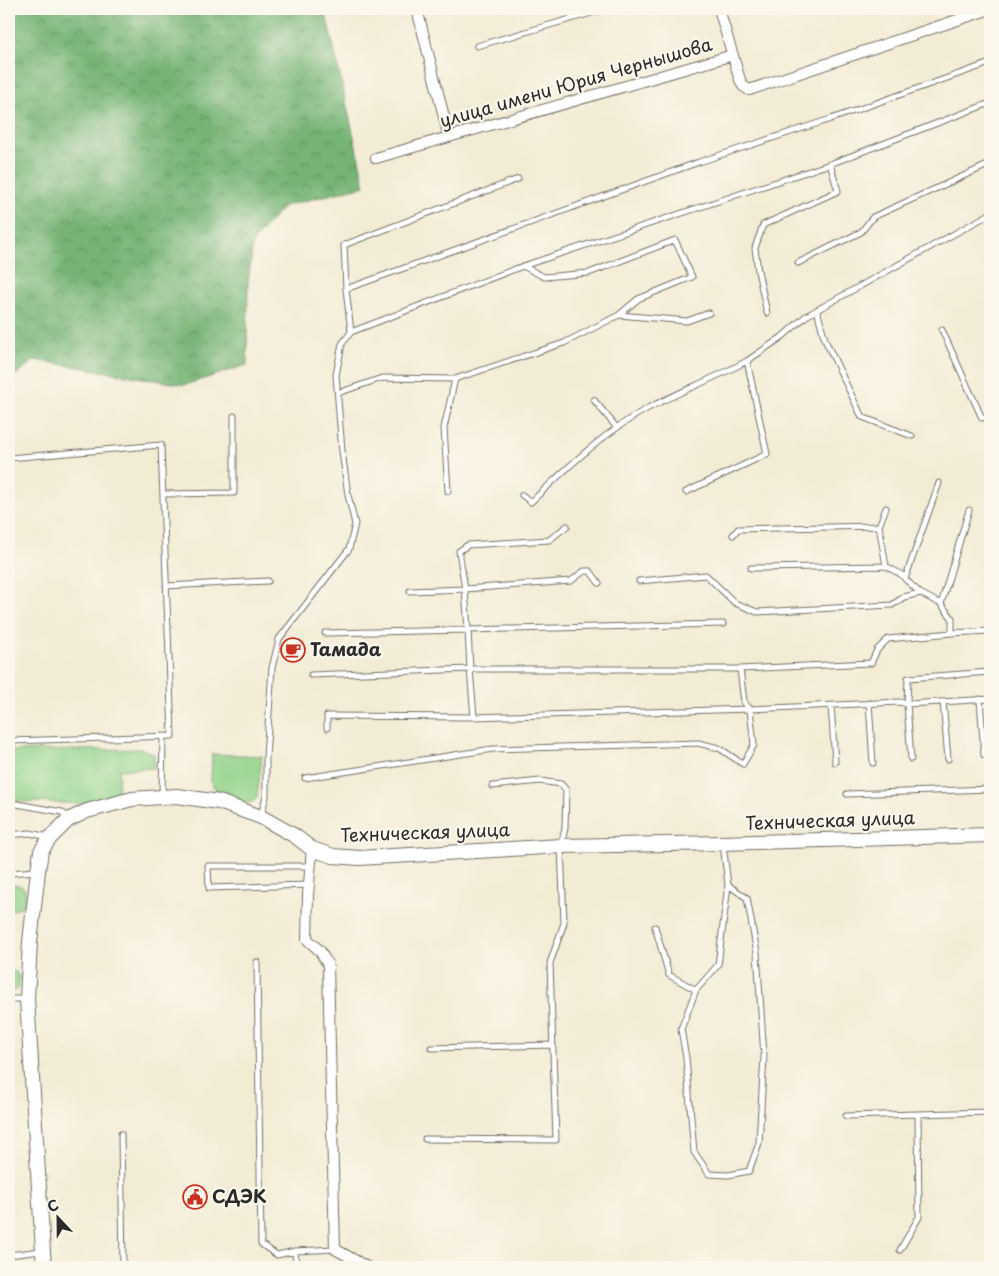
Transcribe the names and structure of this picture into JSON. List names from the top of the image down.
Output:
{
  "streets": {
    "street": ["улица имени Юрия Чернышова", "Техническая улица"]
  },
  "places": {
    "cafe": ["Тамада"],
    "public building": ["СДЭК"]
  },
  "north": "top"
}
